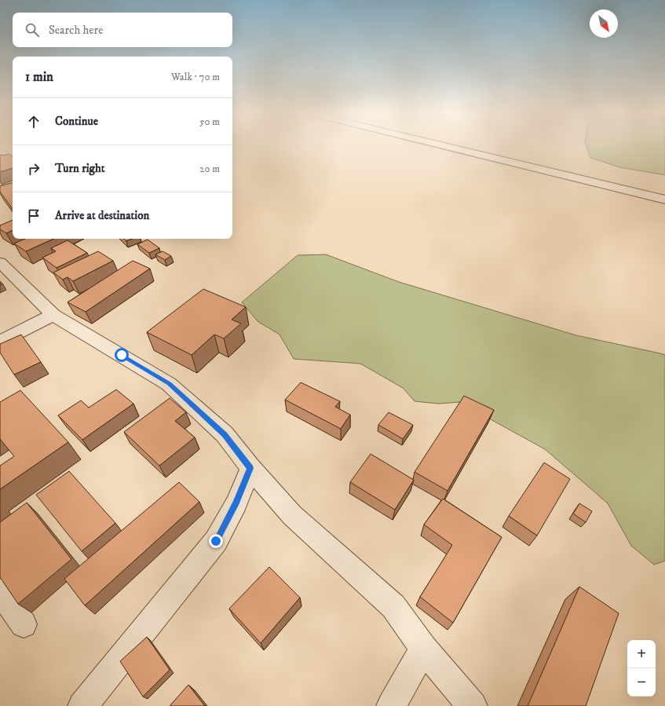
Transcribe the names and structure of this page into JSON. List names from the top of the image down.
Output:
{
  "north": "bottom right",
  "page": {
    "search": "Search here",
    "heading": ["1 min", "Walk · 70 m"],
    "list": [
      ["Continue", "50 m"],
      ["Turn right", "20 m"],
      "Arrive at destination"
    ],
    "map_buttons": ["+", "−"]
  }
}
